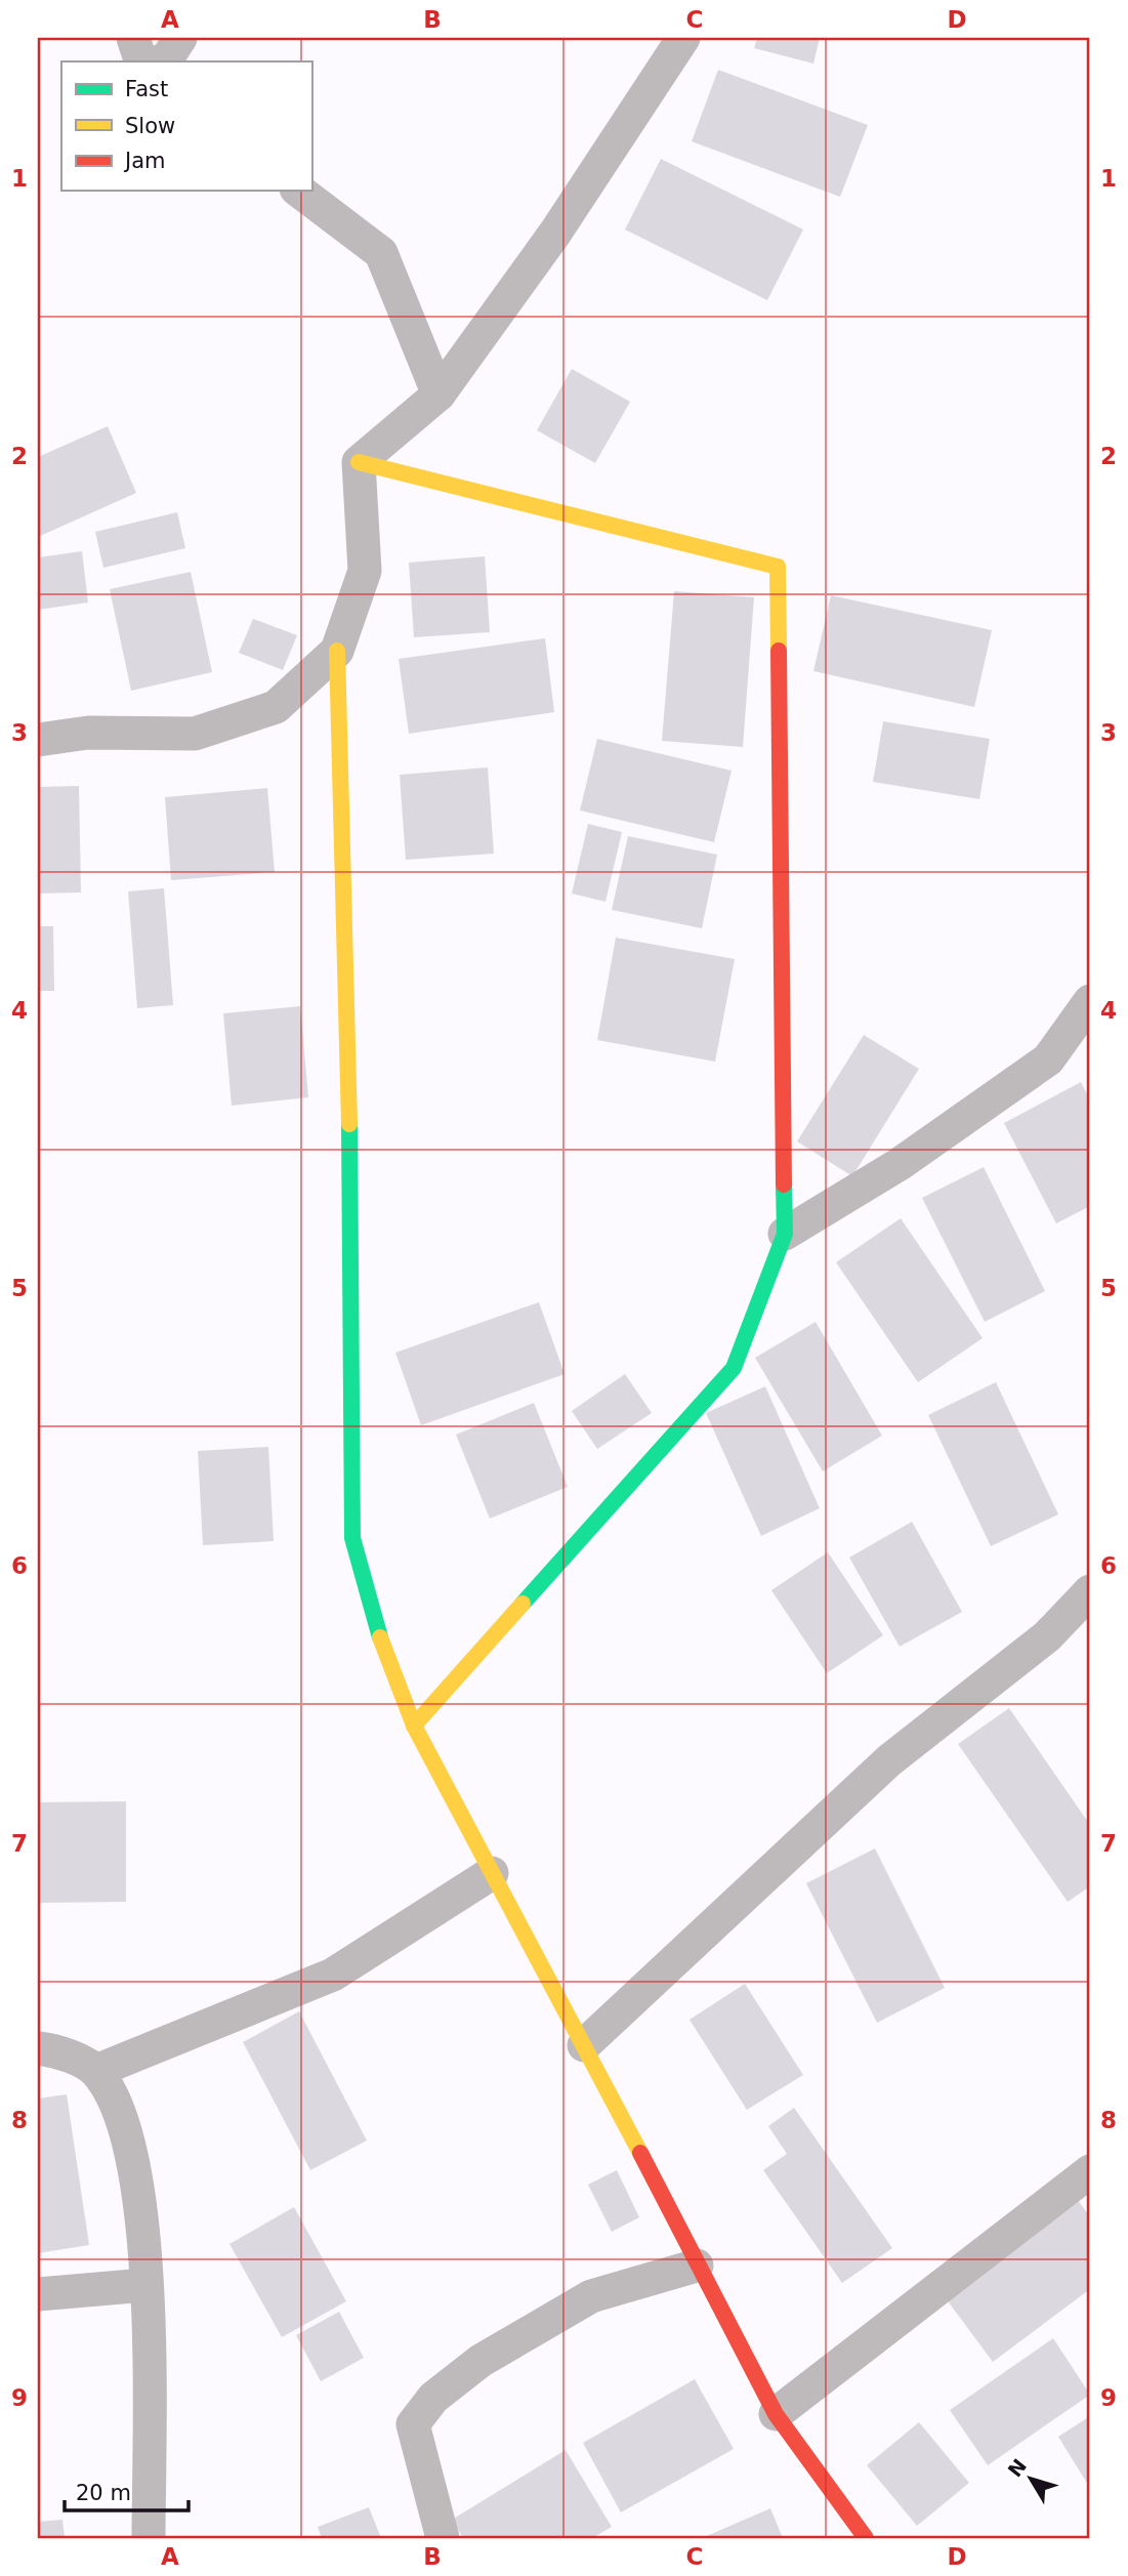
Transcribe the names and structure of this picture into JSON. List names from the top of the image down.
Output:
{
  "legend": ["Fast", "Slow", "Jam"],
  "scale_bar": "20 m",
  "north": "top left",
  "grid": {
    "columns": [
      "A",
      "B",
      "C",
      "D"
    ],
    "rows": [
      "1",
      "2",
      "3",
      "4",
      "5",
      "6",
      "7",
      "8",
      "9"
    ]
  }
}
